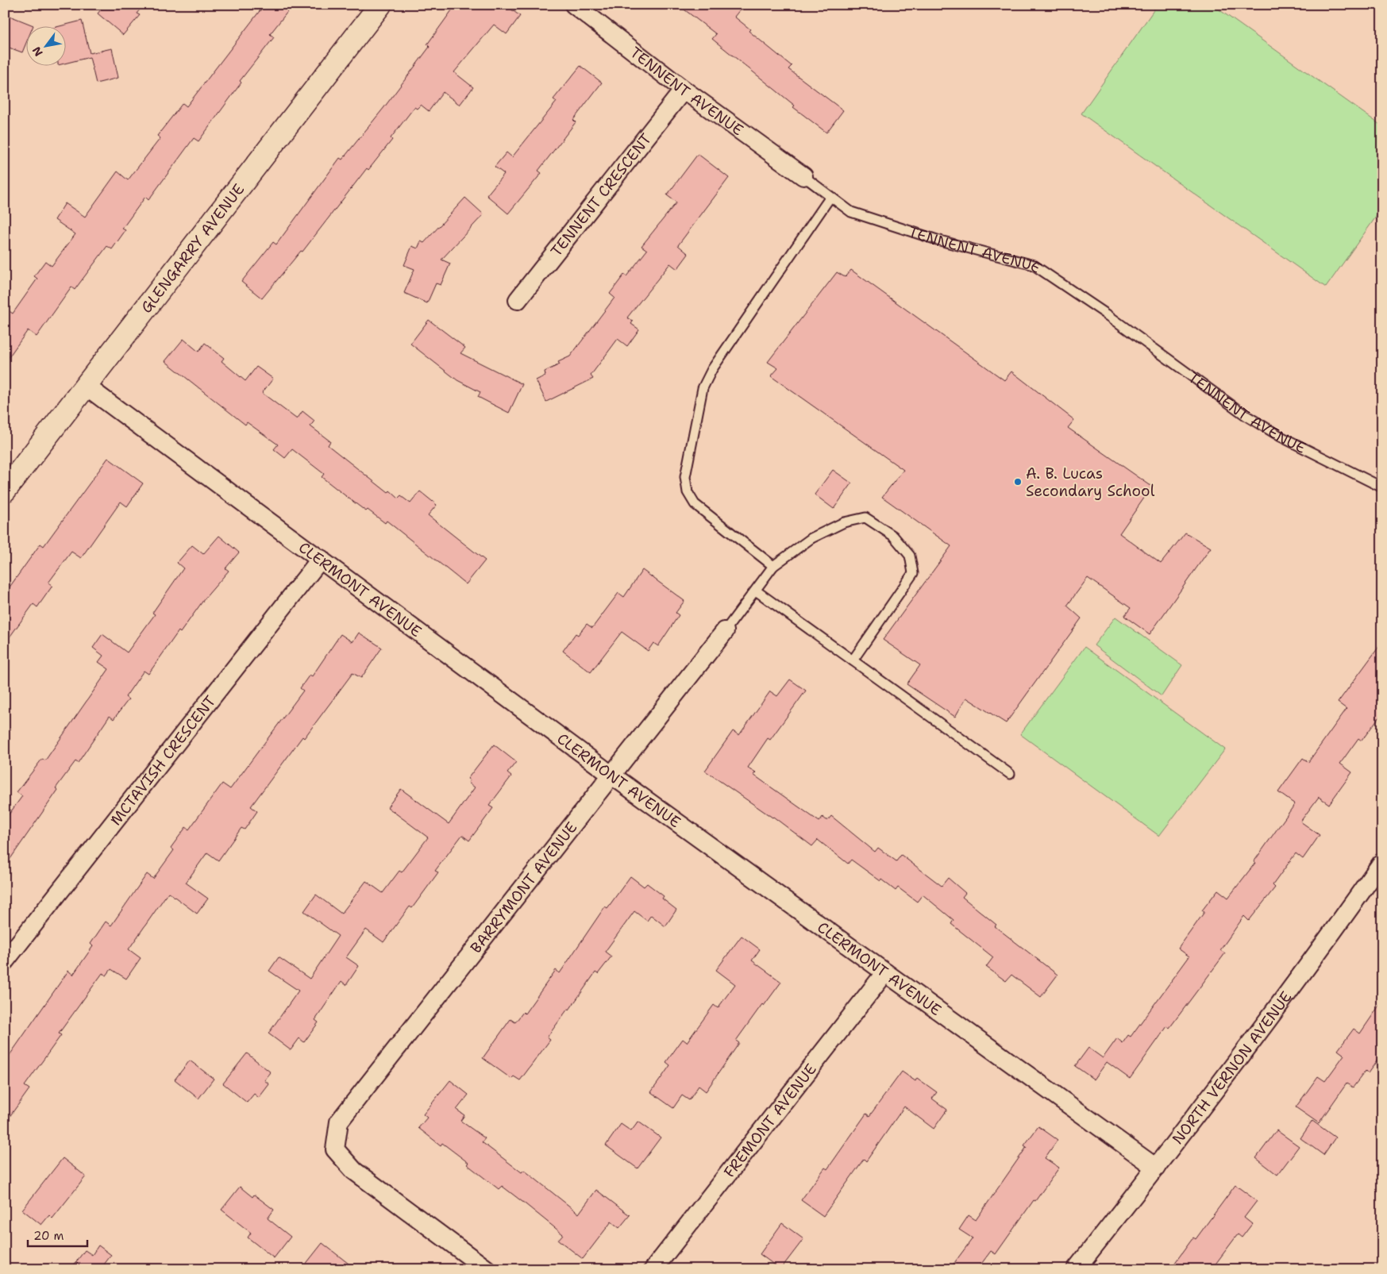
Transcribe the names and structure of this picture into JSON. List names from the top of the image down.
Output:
{
  "streets": {
    "street": [
      "TENNENT AVENUE",
      "TENNENT CRESCENT",
      "GLENGARRY AVENUE",
      "CLERMONT AVENUE",
      "MCTAVISH CRESCENT",
      "BARRYMONT AVENUE",
      "NORTH VERNON AVENUE",
      "FREMONT AVENUE"
    ]
  },
  "crossings": [
    ["TENNENT AVENUE", "TENNENT CRESCENT"],
    ["GLENGARRY AVENUE", "CLERMONT AVENUE"],
    ["CLERMONT AVENUE", "MCTAVISH CRESCENT"],
    ["CLERMONT AVENUE", "BARRYMONT AVENUE"],
    ["CLERMONT AVENUE", "NORTH VERNON AVENUE"],
    ["CLERMONT AVENUE", "FREMONT AVENUE"]
  ],
  "places": ["A. B. Lucas Secondary School"],
  "scale_bar": "20 m",
  "north": "bottom left"
}
